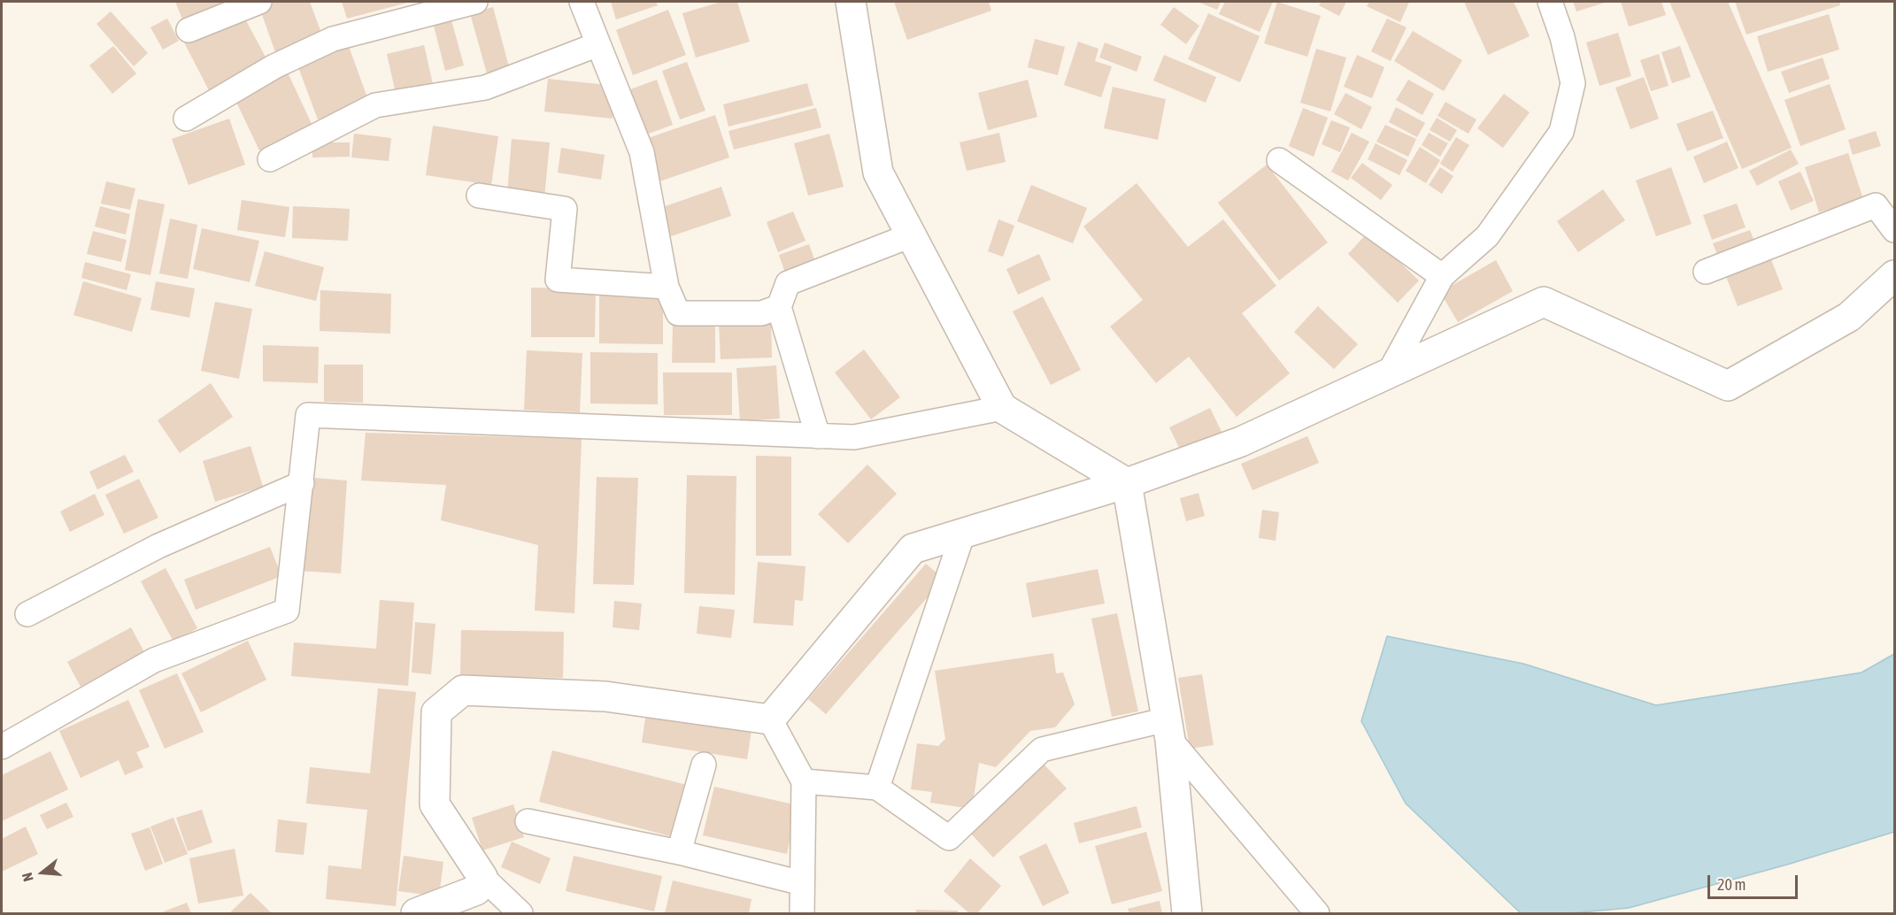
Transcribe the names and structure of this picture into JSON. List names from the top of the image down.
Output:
{
  "scale_bar": "20 m",
  "north": "left"
}
